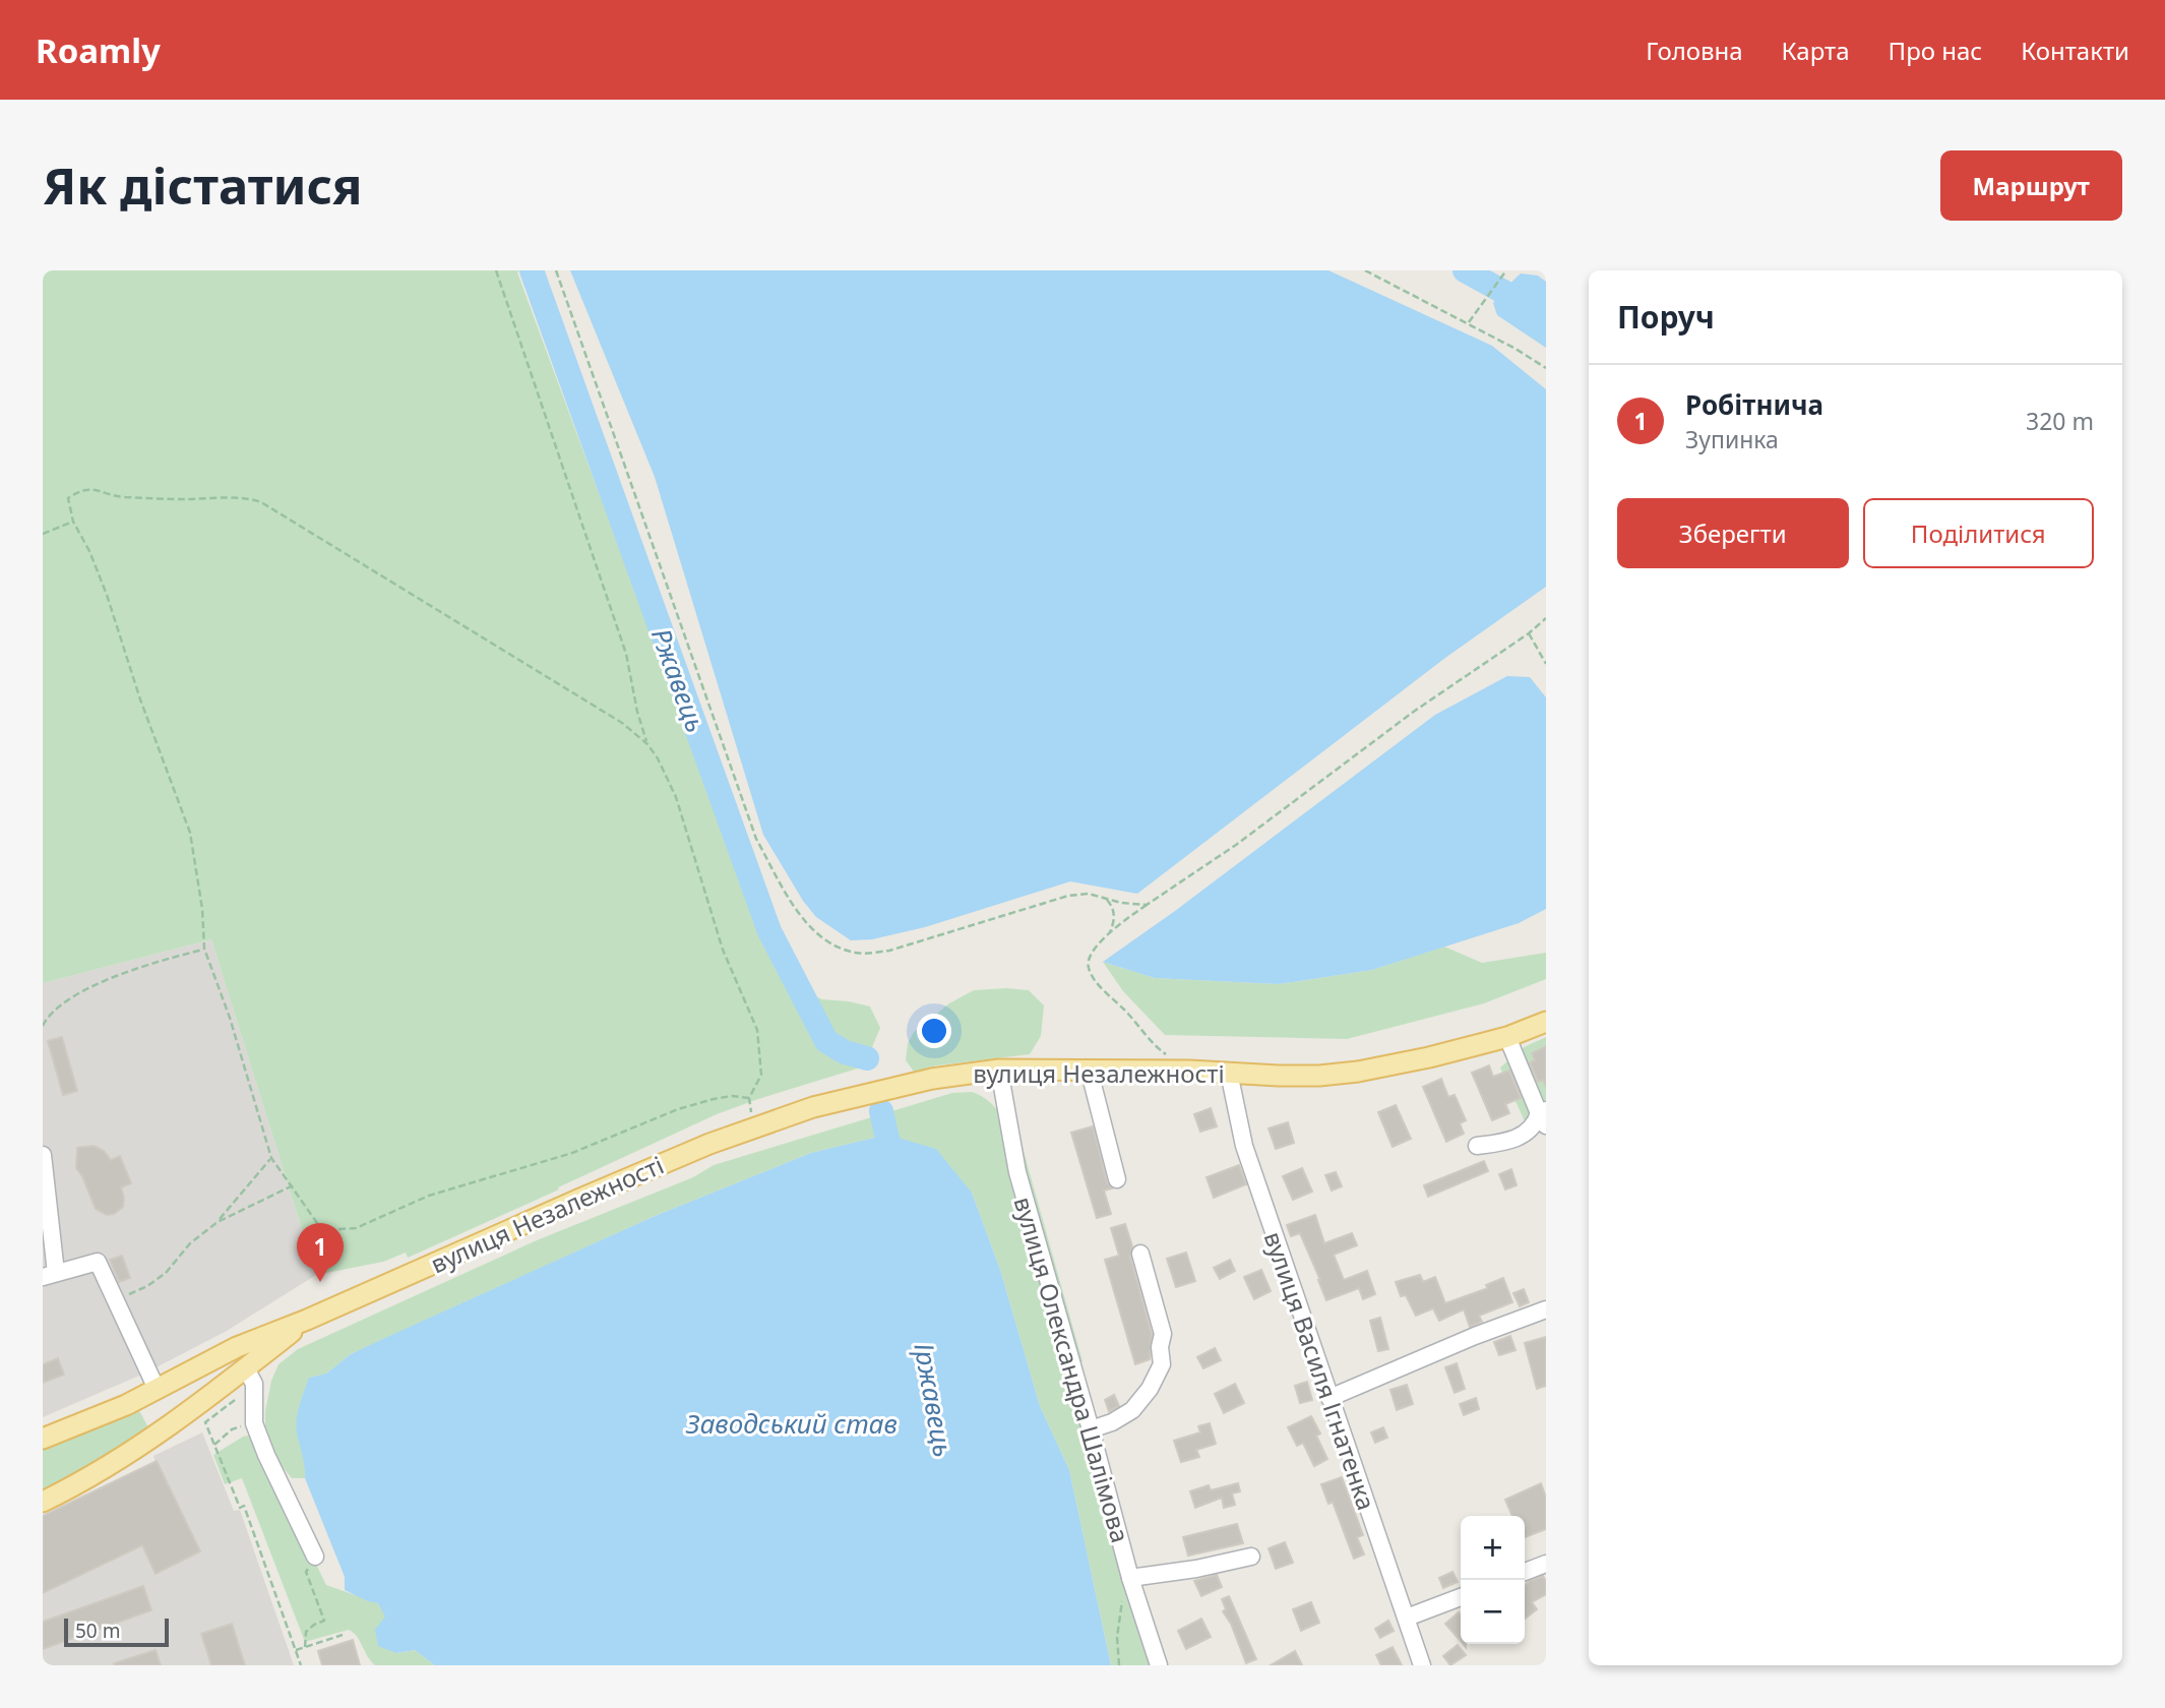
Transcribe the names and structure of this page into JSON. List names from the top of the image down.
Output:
{
  "streets": {
    "main road": ["вулиця Незалежності"],
    "street": ["вулиця Олександра Шалімова", "вулиця Василя Ігнатенка"]
  },
  "crossings": [
    ["вулиця Незалежності", "вулиця Олександра Шалімова"],
    ["вулиця Незалежності", "вулиця Василя Ігнатенка"]
  ],
  "water": ["Ржавець", "Іржавець", "Заводський став"],
  "scale_bar": "50 m",
  "page": {
    "header": "Roamly",
    "nav": [
      "Головна",
      "Карта",
      "Про нас",
      "Контакти"
    ],
    "buttons": [
      "Маршрут",
      ["Зберегти", "Поділитися"]
    ],
    "title": "Як дістатися",
    "heading": "Поруч",
    "list": [
      {
        "mark": "1",
        "name": "Робітнича",
        "note": "Зупинка",
        "value": "320 m"
      }
    ],
    "pins": "1",
    "map_buttons": ["+", "−"],
    "scale": "50 m"
  }
}
